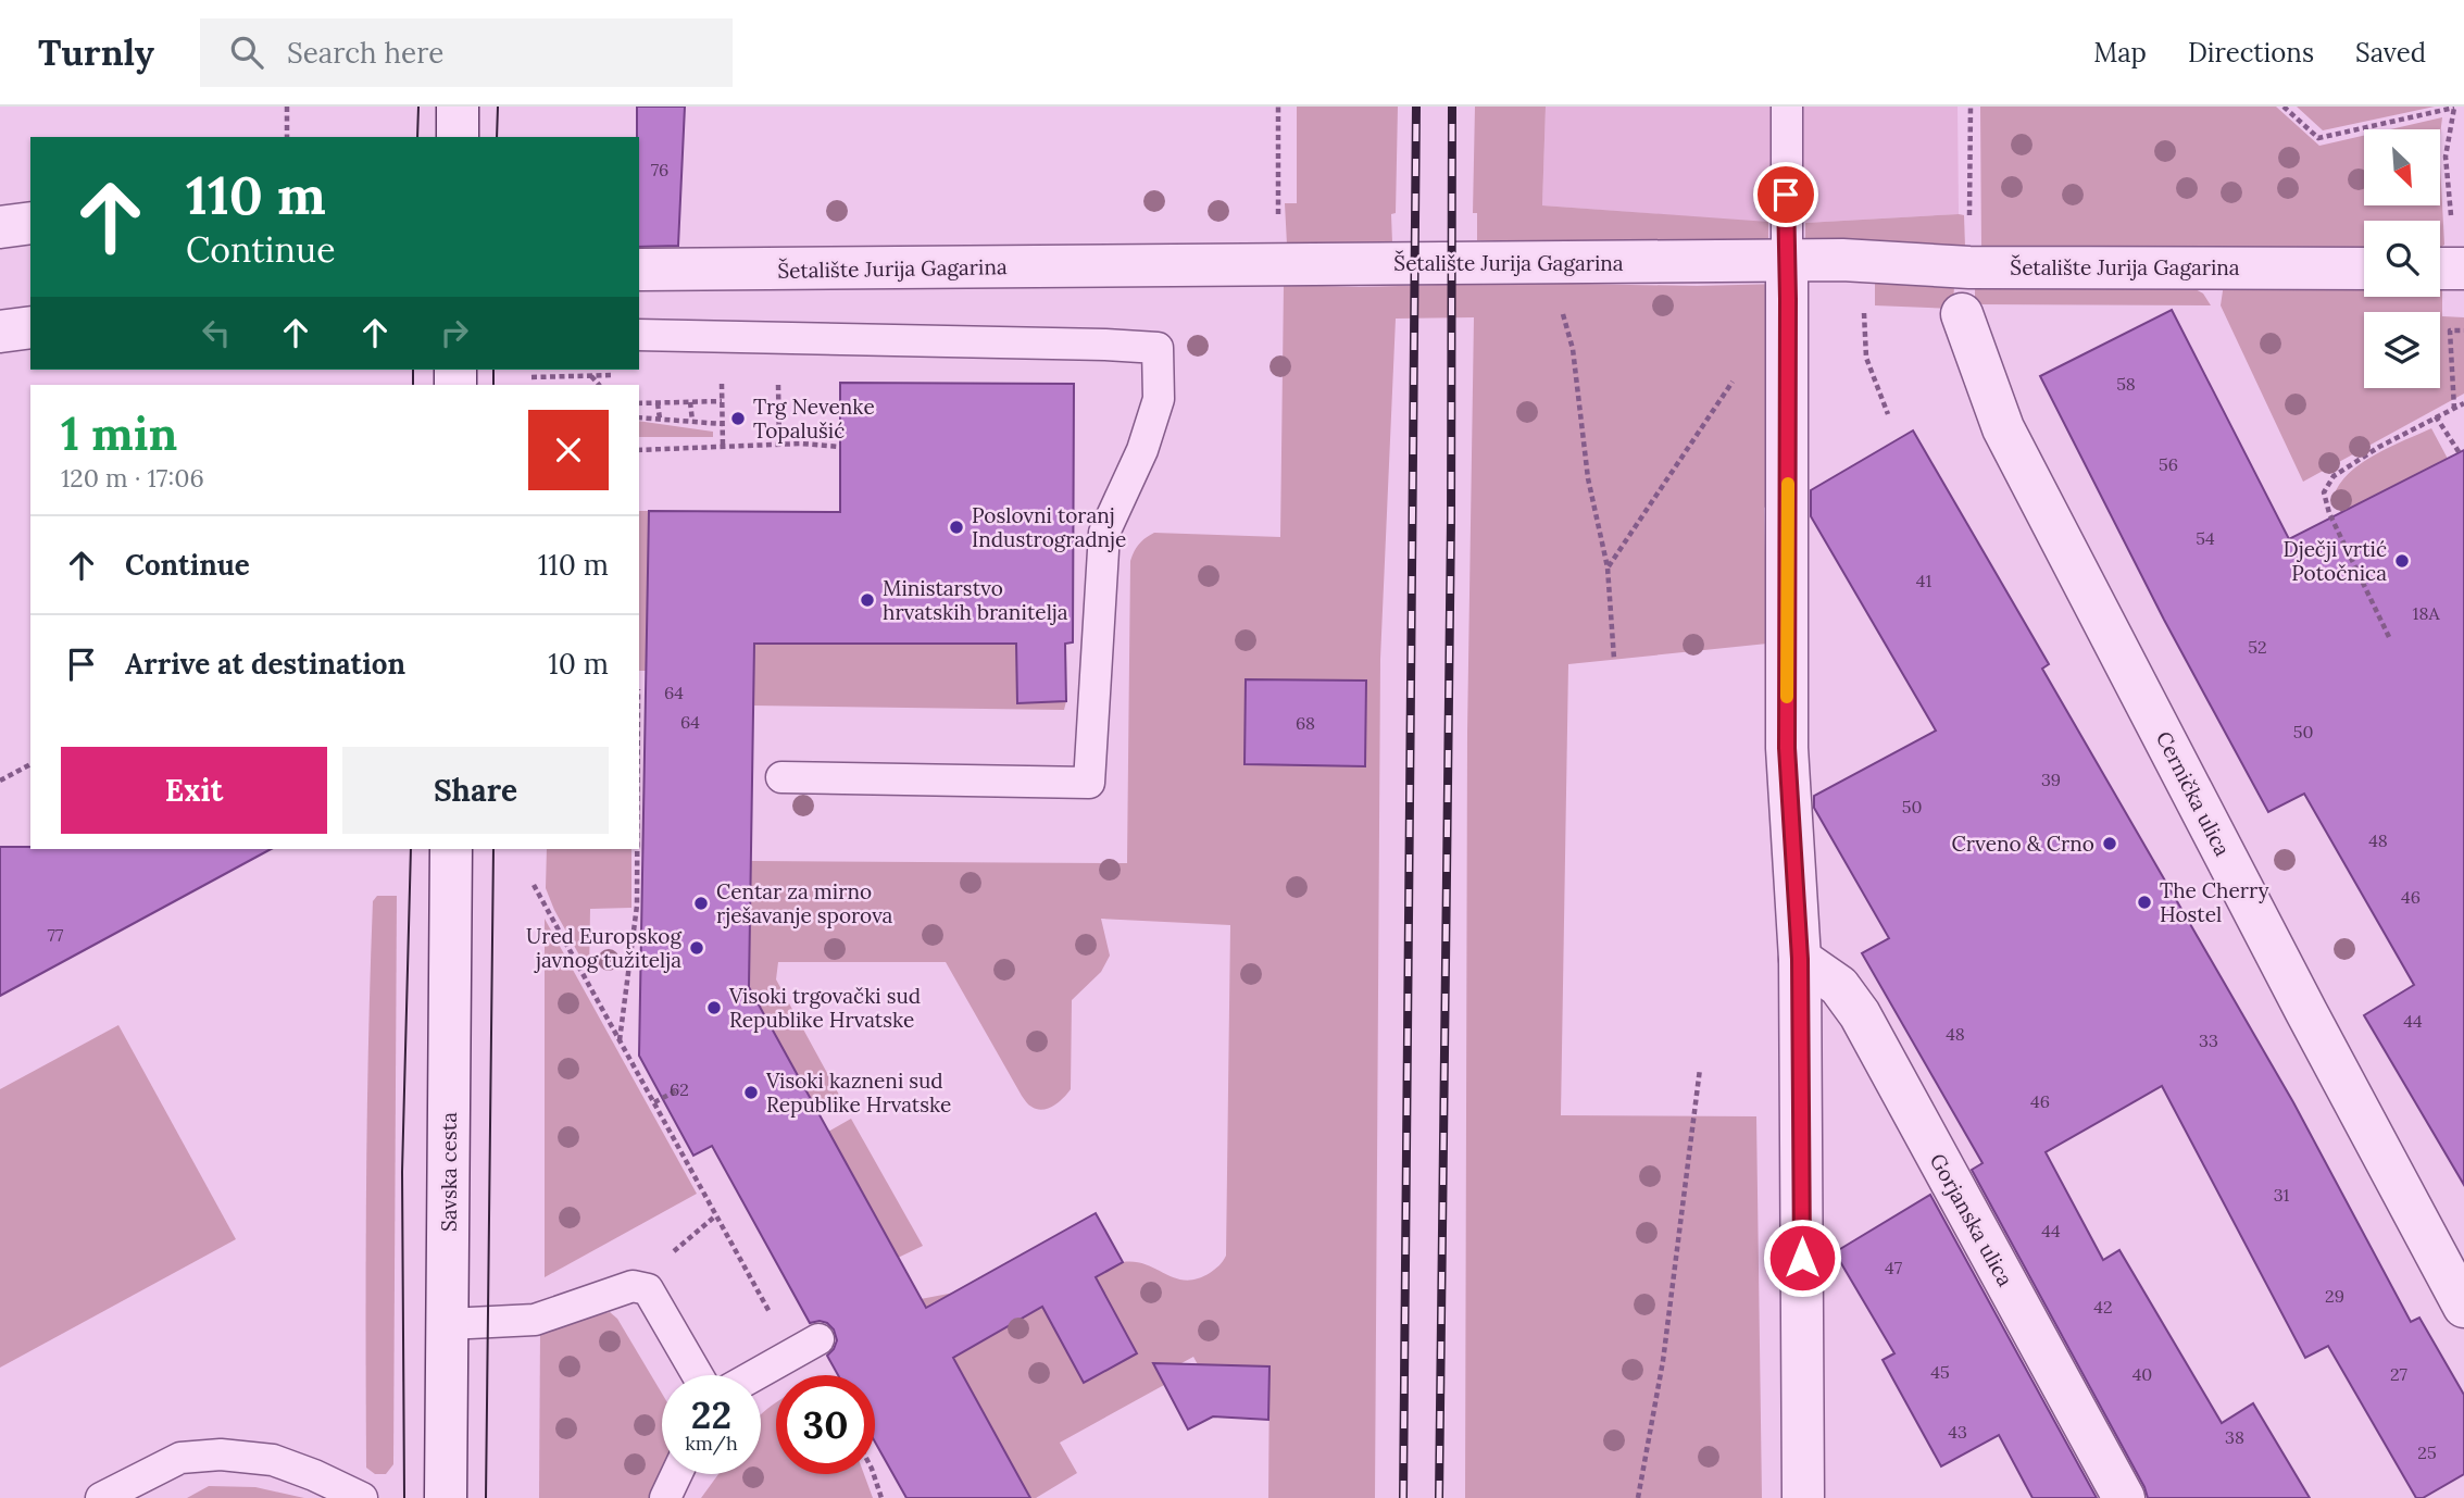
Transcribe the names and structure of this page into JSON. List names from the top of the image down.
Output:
{
  "streets": {
    "street": [
      "Šetalište Jurija Gagarina",
      "Cernička ulica",
      "Savska cesta",
      "Gorjanska ulica"
    ]
  },
  "places": [
    "Trg Nevenke Topalušić",
    "Poslovni toranj Industrogradnje",
    "Dječji vrtić Potočnica",
    "Ministarstvo hrvatskih branitelja",
    "Crveno & Crno",
    "The Cherry Hostel",
    "Centar za mirno rješavanje sporova",
    "Ured Europskog javnog tužitelja",
    "Visoki trgovački sud Republike Hrvatske",
    "Visoki kazneni sud Republike Hrvatske"
  ],
  "house_numbers": [
    "76",
    "58",
    "56",
    "54",
    "41",
    "18A",
    "52",
    "64",
    "64",
    "68",
    "50",
    "39",
    "50",
    "48",
    "46",
    "77",
    "44",
    "48",
    "33",
    "62",
    "46",
    "31",
    "44",
    "47",
    "29",
    "42",
    "45",
    "40",
    "27",
    "43",
    "38",
    "25"
  ],
  "north": "bottom right",
  "page": {
    "header": "Turnly",
    "search": "Search here",
    "nav": ["Map", "Directions", "Saved"],
    "turn": ["110 m", "Continue"],
    "heading": ["1 min", "120 m · 17:06"],
    "list": [
      {
        "name": "Continue",
        "value": "110 m"
      },
      {
        "name": "Arrive at destination",
        "value": "10 m"
      }
    ],
    "buttons": ["Exit", "Share"],
    "speed": "22 km/h",
    "limit": "30"
  }
}
